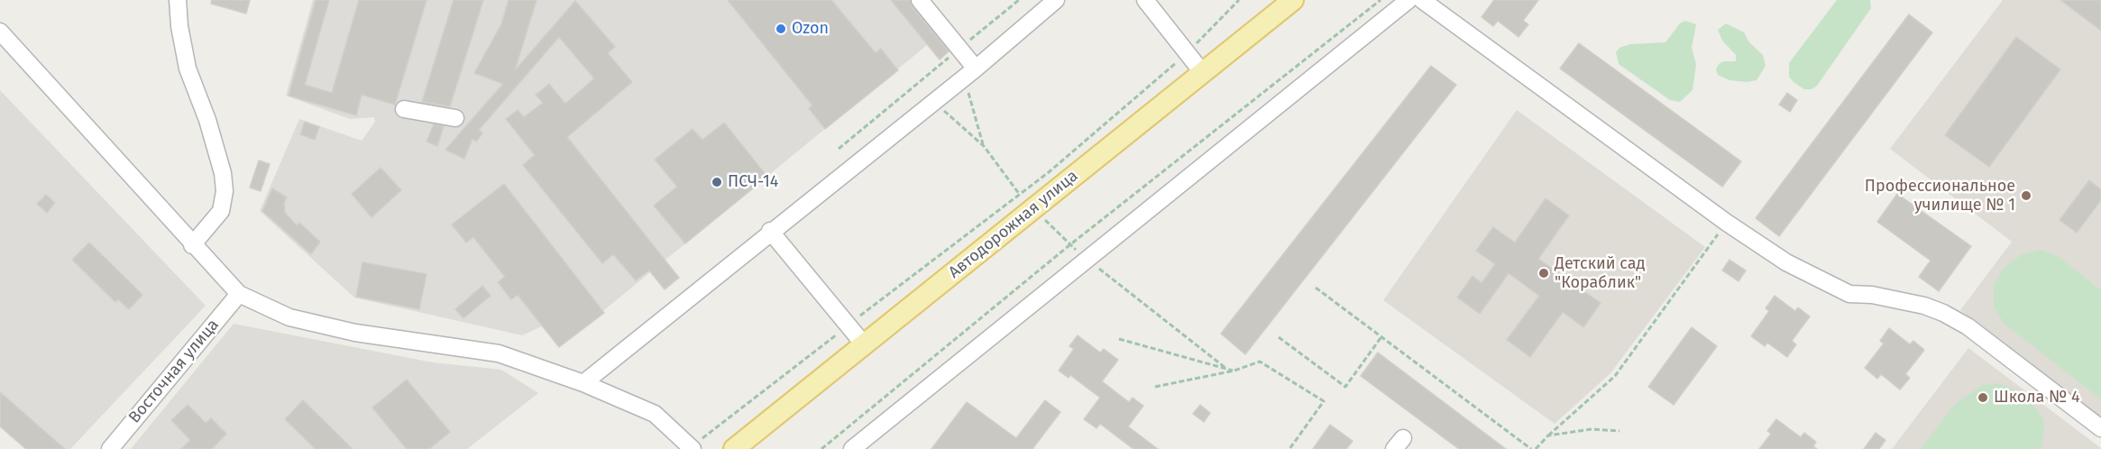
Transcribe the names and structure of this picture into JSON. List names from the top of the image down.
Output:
{
  "streets": {
    "main road": ["Автодорожная улица"],
    "street": ["Восточная улица"]
  },
  "places": [
    "Ozon",
    "ПСЧ-14",
    "Профессиональное училище № 1",
    "Детский сад \"Кораблик\"",
    "Школа № 4"
  ]
}
